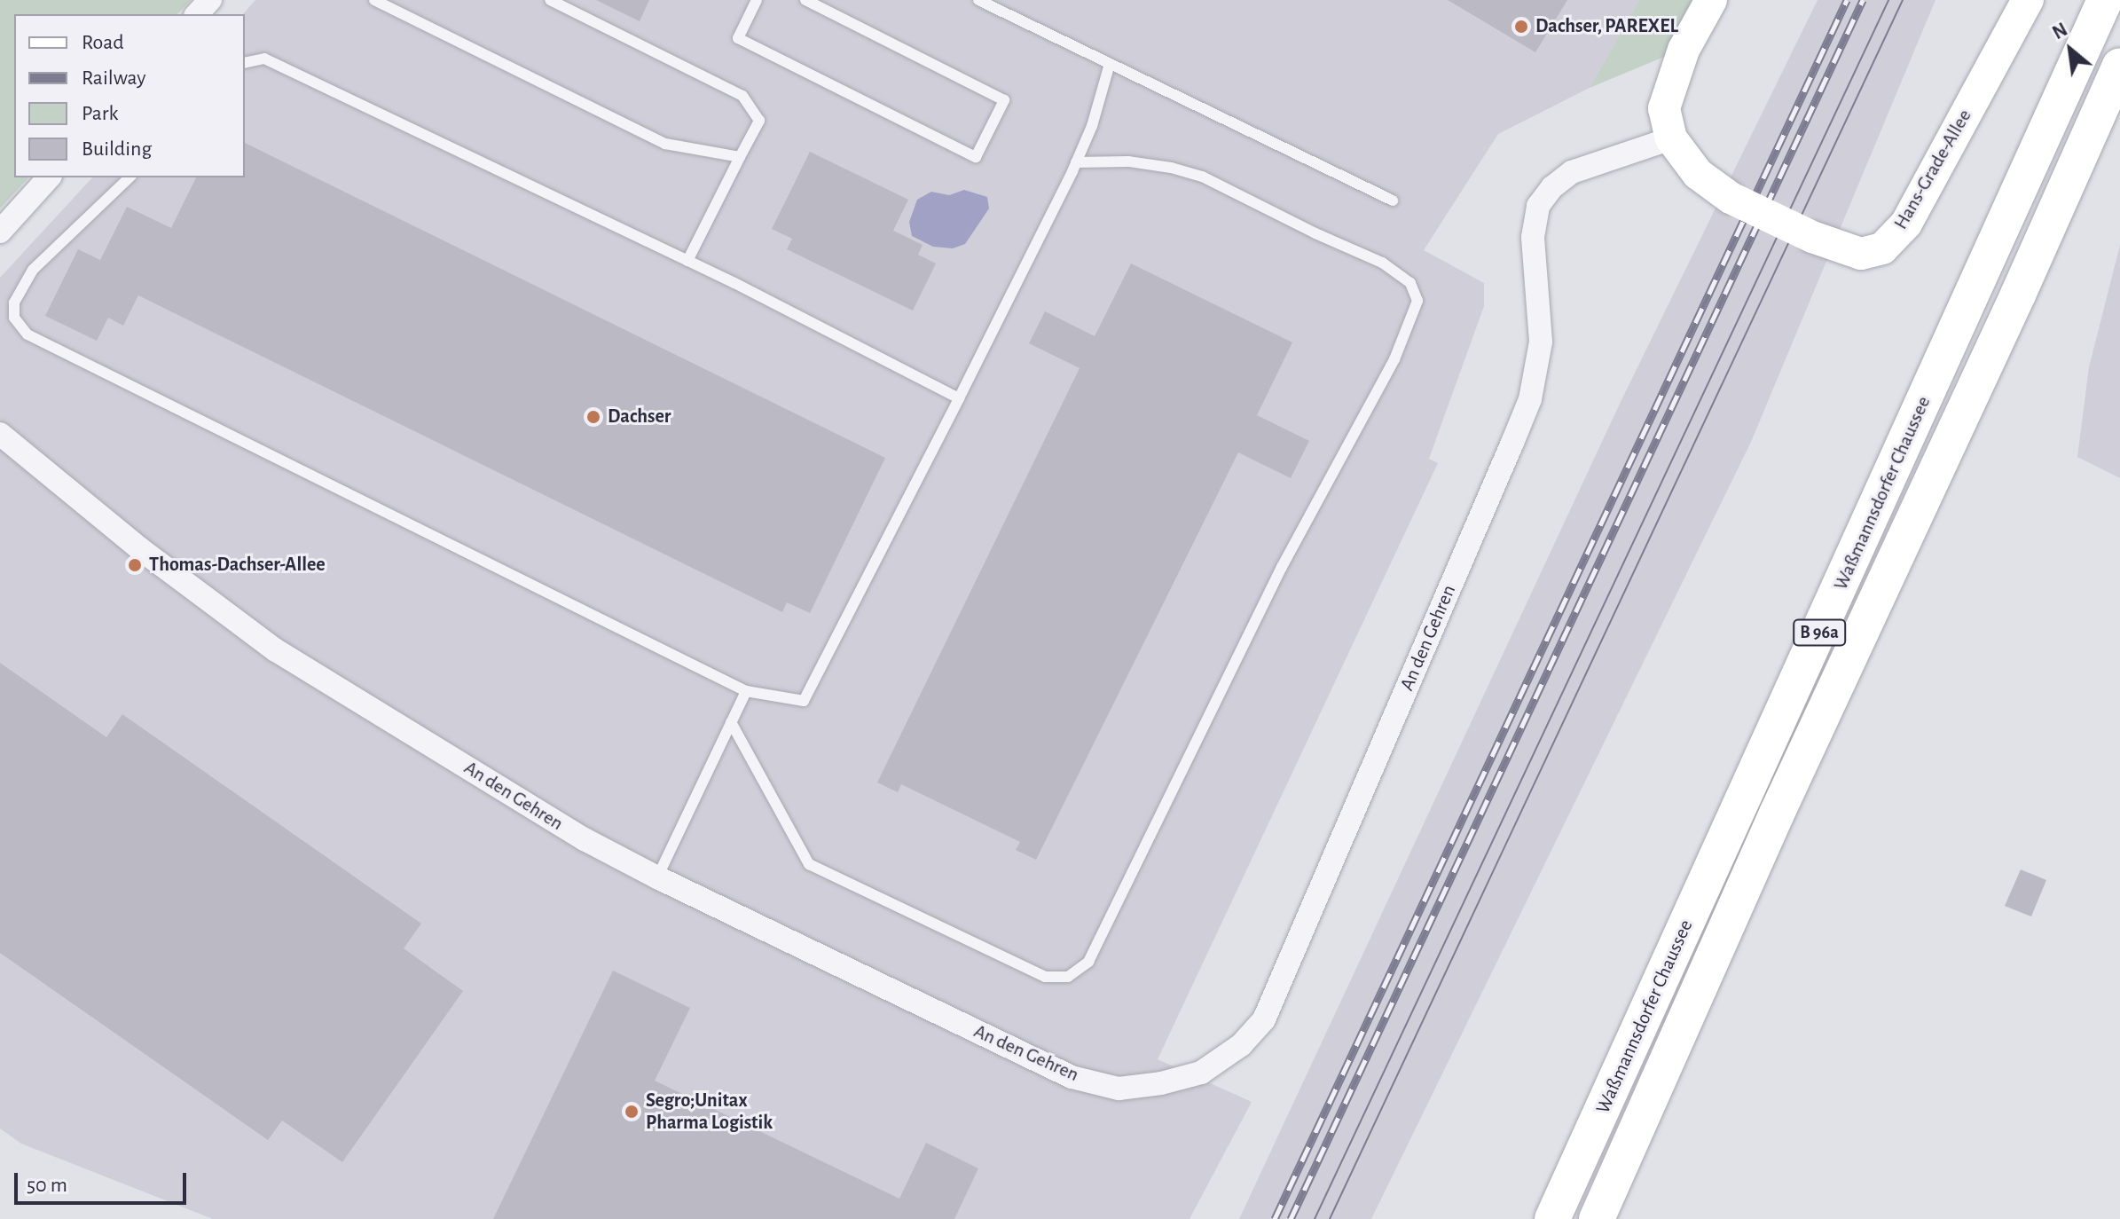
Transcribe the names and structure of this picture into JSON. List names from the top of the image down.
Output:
{
  "streets": {
    "main road": ["Waßmannsdorfer Chaussee", "B 96a"],
    "street": ["Hans-Grade-Allee", "An den Gehren"]
  },
  "crossings": [
    ["Hans-Grade-Allee", "An den Gehren"]
  ],
  "places": [
    "Dachser, PAREXEL",
    "Dachser",
    "Thomas-Dachser-Allee",
    "Segro;Unitax Pharma Logistik"
  ],
  "legend": [
    "Road",
    "Railway",
    "Park",
    "Building"
  ],
  "scale_bar": "50 m",
  "north": "top left"
}
